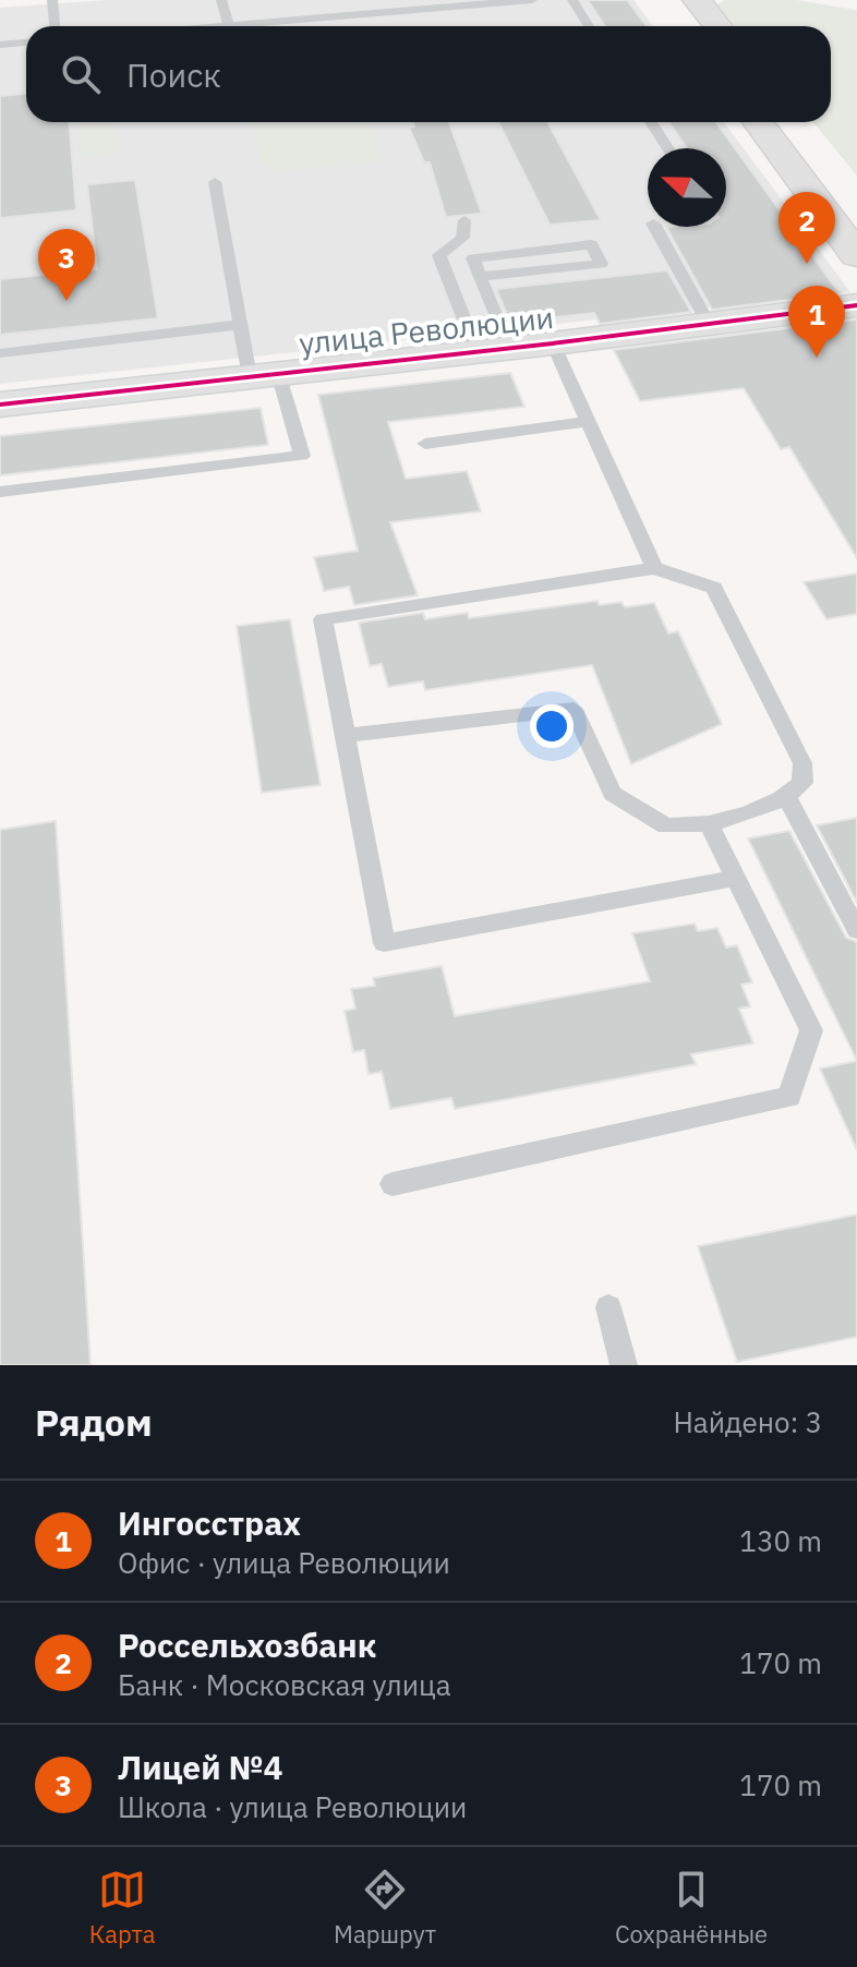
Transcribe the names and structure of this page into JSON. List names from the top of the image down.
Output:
{
  "streets": {
    "street": ["улица Революции"]
  },
  "north": "left",
  "page": {
    "search": "Поиск",
    "pins": ["2", "3", "1"],
    "heading": ["Рядом", "Найдено: 3"],
    "list": [
      {
        "mark": "1",
        "name": "Ингосстрах",
        "note": "Офис · улица Революции",
        "value": "130 m"
      },
      {
        "mark": "2",
        "name": "Россельхозбанк",
        "note": "Банк · Московская улица",
        "value": "170 m"
      },
      {
        "mark": "3",
        "name": "Лицей №4",
        "note": "Школа · улица Революции",
        "value": "170 m"
      }
    ],
    "nav": ["Карта", "Маршрут", "Сохранённые"]
  }
}
